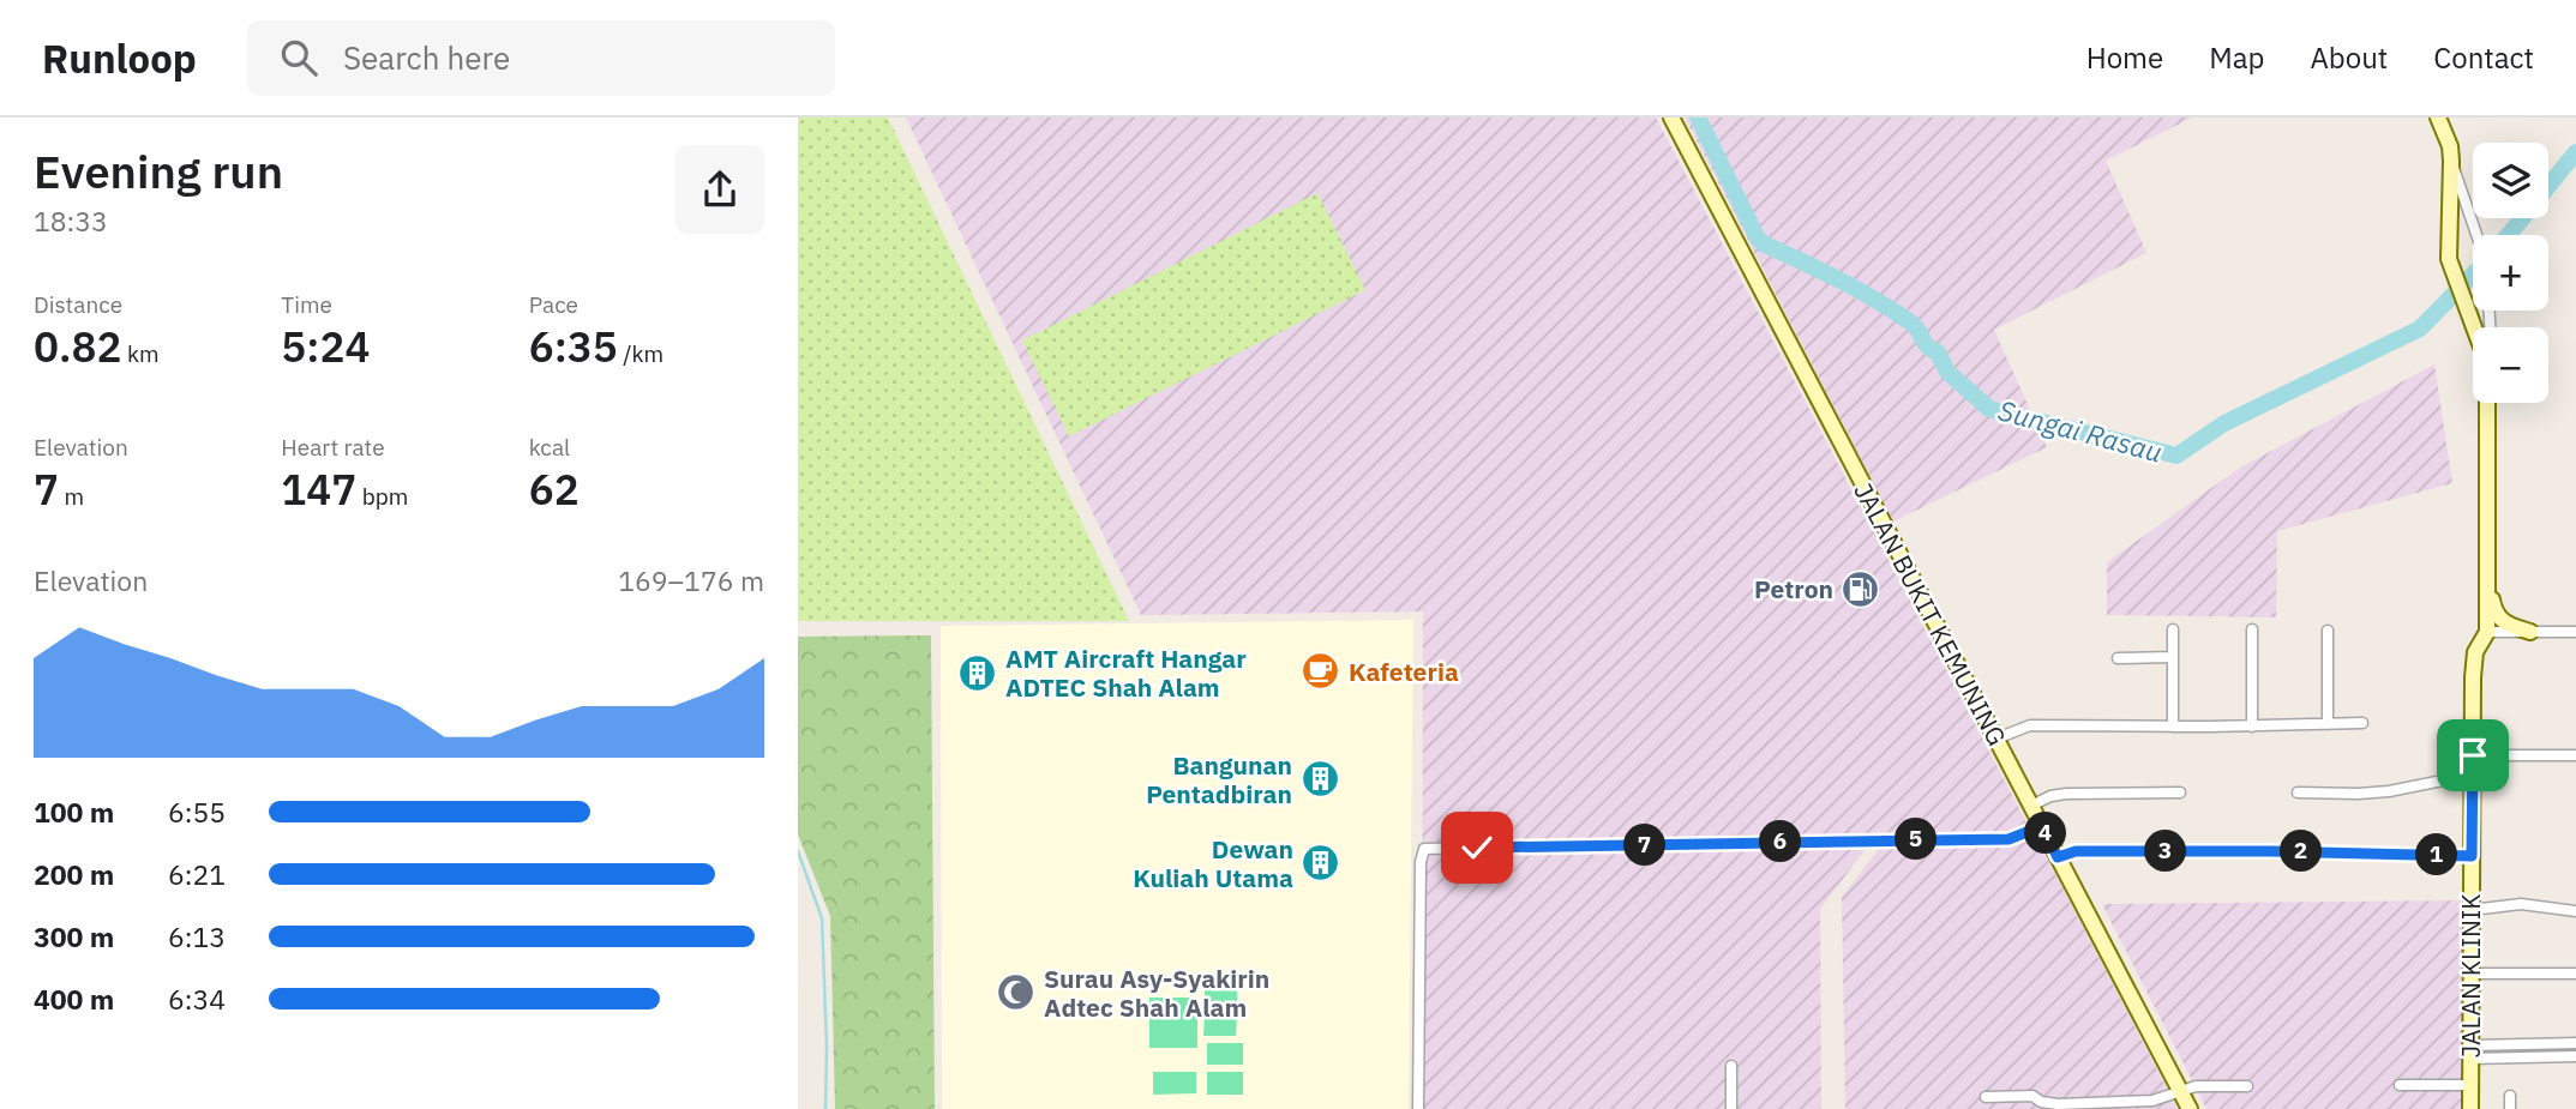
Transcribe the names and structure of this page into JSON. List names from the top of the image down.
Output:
{
  "streets": {
    "main road": ["JALAN BUKIT KEMUNING", "JALAN KLINIK"]
  },
  "water": ["Sungai Rasau"],
  "places": {
    "fuel station": ["Petron"],
    "cafe": ["Kafeteria"],
    "building": ["AMT Aircraft Hangar ADTEC Shah Alam", "Bangunan Pentadbiran", "Dewan Kuliah Utama"],
    "mosque": ["Surau Asy-Syakirin Adtec Shah Alam"]
  },
  "page": {
    "header": "Runloop",
    "search": "Search here",
    "nav": [
      "Home",
      "Map",
      "About",
      "Contact"
    ],
    "heading": ["Evening run", "18:33"],
    "map_buttons": ["+", "−"],
    "stats": [
      ["Distance", "0.82 km"],
      ["Time", "5:24"],
      ["Pace", "6:35 /km"],
      ["Elevation", "7 m"],
      ["Heart rate", "147 bpm"],
      ["kcal", "62"]
    ],
    "chart": ["Elevation", "169–176 m"],
    "list": [
      {
        "name": "100 m",
        "note": "6:55"
      },
      {
        "name": "200 m",
        "note": "6:21"
      },
      {
        "name": "300 m",
        "note": "6:13"
      },
      {
        "name": "400 m",
        "note": "6:34"
      }
    ],
    "pins": [
      "4",
      "5",
      "6",
      "7",
      "2",
      "3",
      "1"
    ]
  }
}
